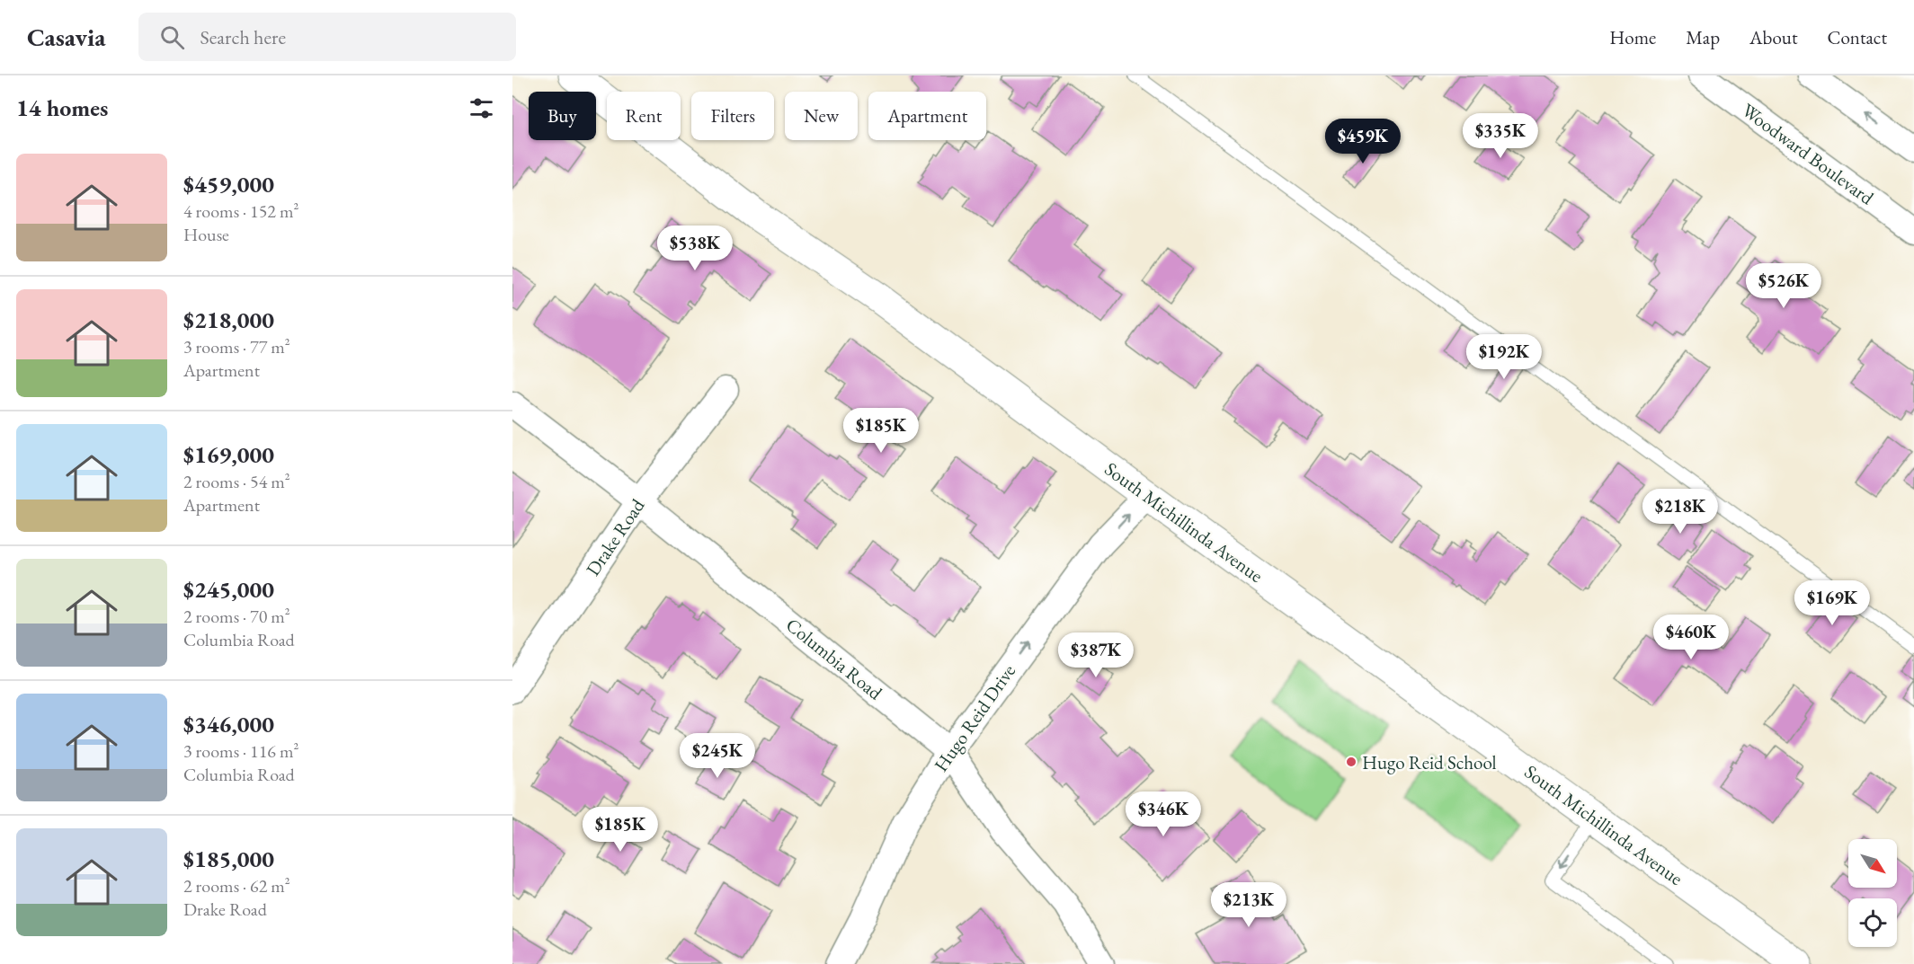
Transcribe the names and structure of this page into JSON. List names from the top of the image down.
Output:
{
  "streets": {
    "main road": ["South Michillinda Avenue"],
    "street": [
      "Woodward Boulevard",
      "Drake Road",
      "Columbia Road",
      "Hugo Reid Drive"
    ]
  },
  "crossings": [
    ["South Michillinda Avenue", "Hugo Reid Drive"],
    ["Drake Road", "Columbia Road"],
    ["Columbia Road", "Hugo Reid Drive"]
  ],
  "one_way": ["Hugo Reid Drive"],
  "places": ["Hugo Reid School"],
  "north": "bottom right",
  "page": {
    "header": "Casavia",
    "search": "Search here",
    "nav": [
      "Home",
      "Map",
      "About",
      "Contact"
    ],
    "heading": "14 homes",
    "chip": [
      "Buy",
      "Rent",
      "Filters",
      "New",
      "Apartment"
    ],
    "price": [
      "$335K",
      "$459K",
      "$538K",
      "$526K",
      "$192K",
      "$185K",
      "$218K",
      "$169K",
      "$460K",
      "$387K",
      "$245K",
      "$346K",
      "$185K",
      "$213K"
    ],
    "list": [
      {
        "name": "$459,000",
        "note": "4 rooms · 152 m² · House"
      },
      {
        "name": "$218,000",
        "note": "3 rooms · 77 m² · Apartment"
      },
      {
        "name": "$169,000",
        "note": "2 rooms · 54 m² · Apartment"
      },
      {
        "name": "$245,000",
        "note": "2 rooms · 70 m² · Columbia Road"
      },
      {
        "name": "$346,000",
        "note": "3 rooms · 116 m² · Columbia Road"
      },
      {
        "name": "$185,000",
        "note": "2 rooms · 62 m² · Drake Road"
      }
    ]
  }
}
